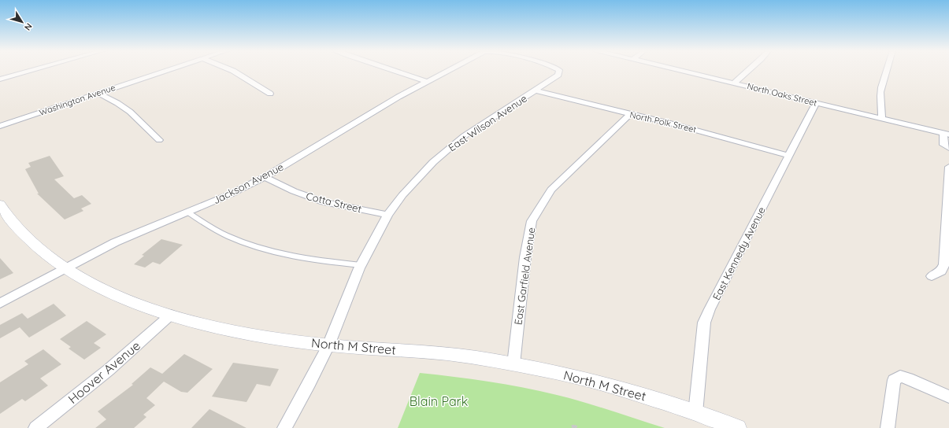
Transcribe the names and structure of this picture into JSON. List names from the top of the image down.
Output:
{
  "streets": {
    "street": [
      "North Oaks Street",
      "Washington Avenue",
      "North Polk Street",
      "East Wilson Avenue",
      "Jackson Avenue",
      "Cotta Street",
      "East Kennedy Avenue",
      "East Garfield Avenue",
      "North M Street",
      "Hoover Avenue"
    ]
  },
  "crossings": [
    ["North Oaks Street", "East Kennedy Avenue"],
    ["North Polk Street", "East Wilson Avenue"],
    ["North Polk Street", "East Kennedy Avenue"],
    ["North Polk Street", "East Garfield Avenue"],
    ["East Wilson Avenue", "Cotta Street"],
    ["East Wilson Avenue", "North M Street"],
    ["Jackson Avenue", "Cotta Street"],
    ["Jackson Avenue", "North M Street"],
    ["East Kennedy Avenue", "North M Street"],
    ["East Garfield Avenue", "North M Street"],
    ["North M Street", "Hoover Avenue"]
  ],
  "parks": ["Blain Park"],
  "north": "bottom right"
}
